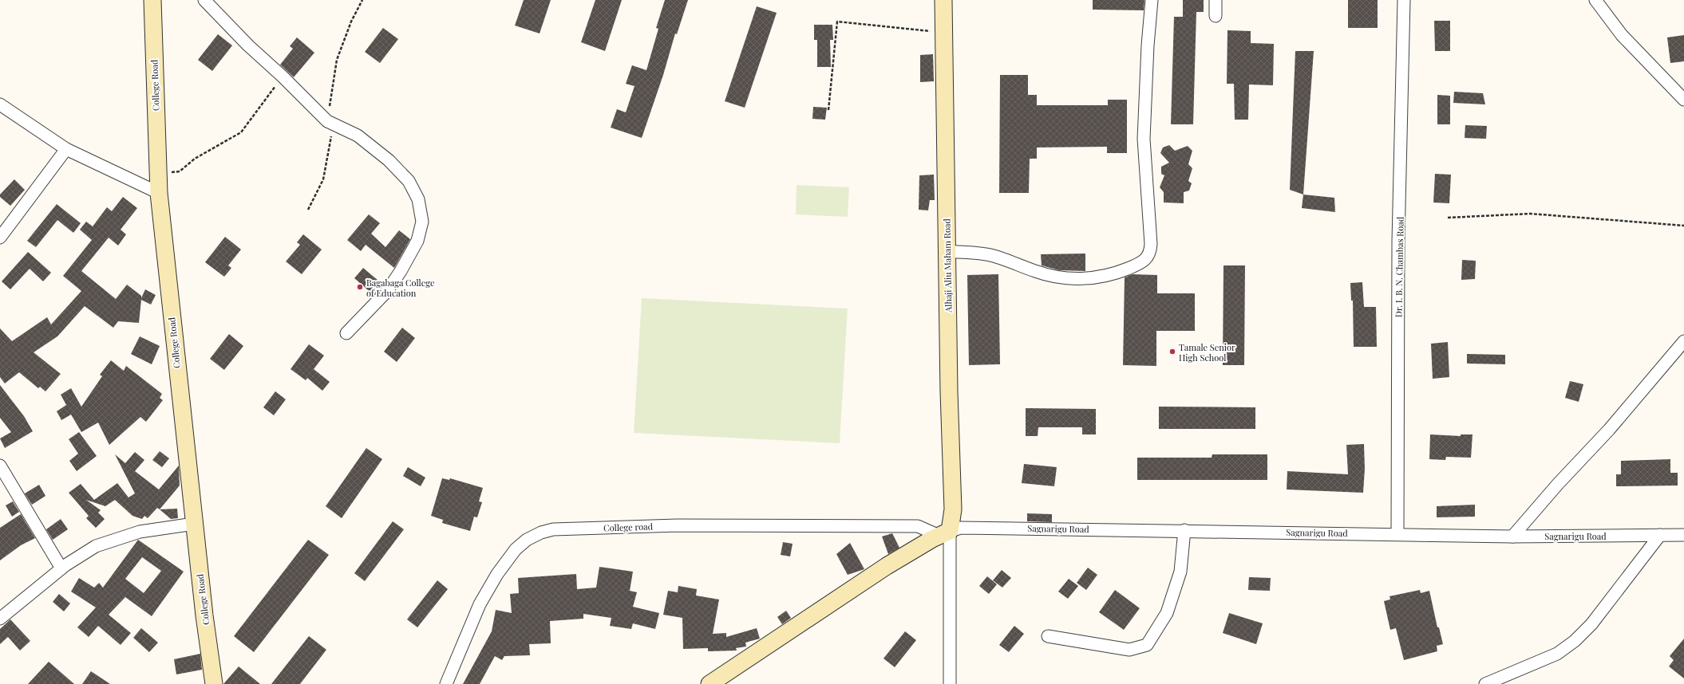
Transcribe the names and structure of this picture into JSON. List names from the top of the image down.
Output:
{
  "streets": {
    "street": [
      "College Road",
      "Alhaji Aliu Maham Road",
      "Dr. I. B. N. Chambas Road",
      "College road",
      "Sagnarigu Road"
    ]
  },
  "crossings": [
    ["Alhaji Aliu Maham Road", "College road"],
    ["Alhaji Aliu Maham Road", "Sagnarigu Road"],
    ["Dr. I. B. N. Chambas Road", "Sagnarigu Road"],
    ["College road", "Sagnarigu Road"]
  ],
  "places": ["Bagabaga College of Education", "Tamale Senior High School"]
}
